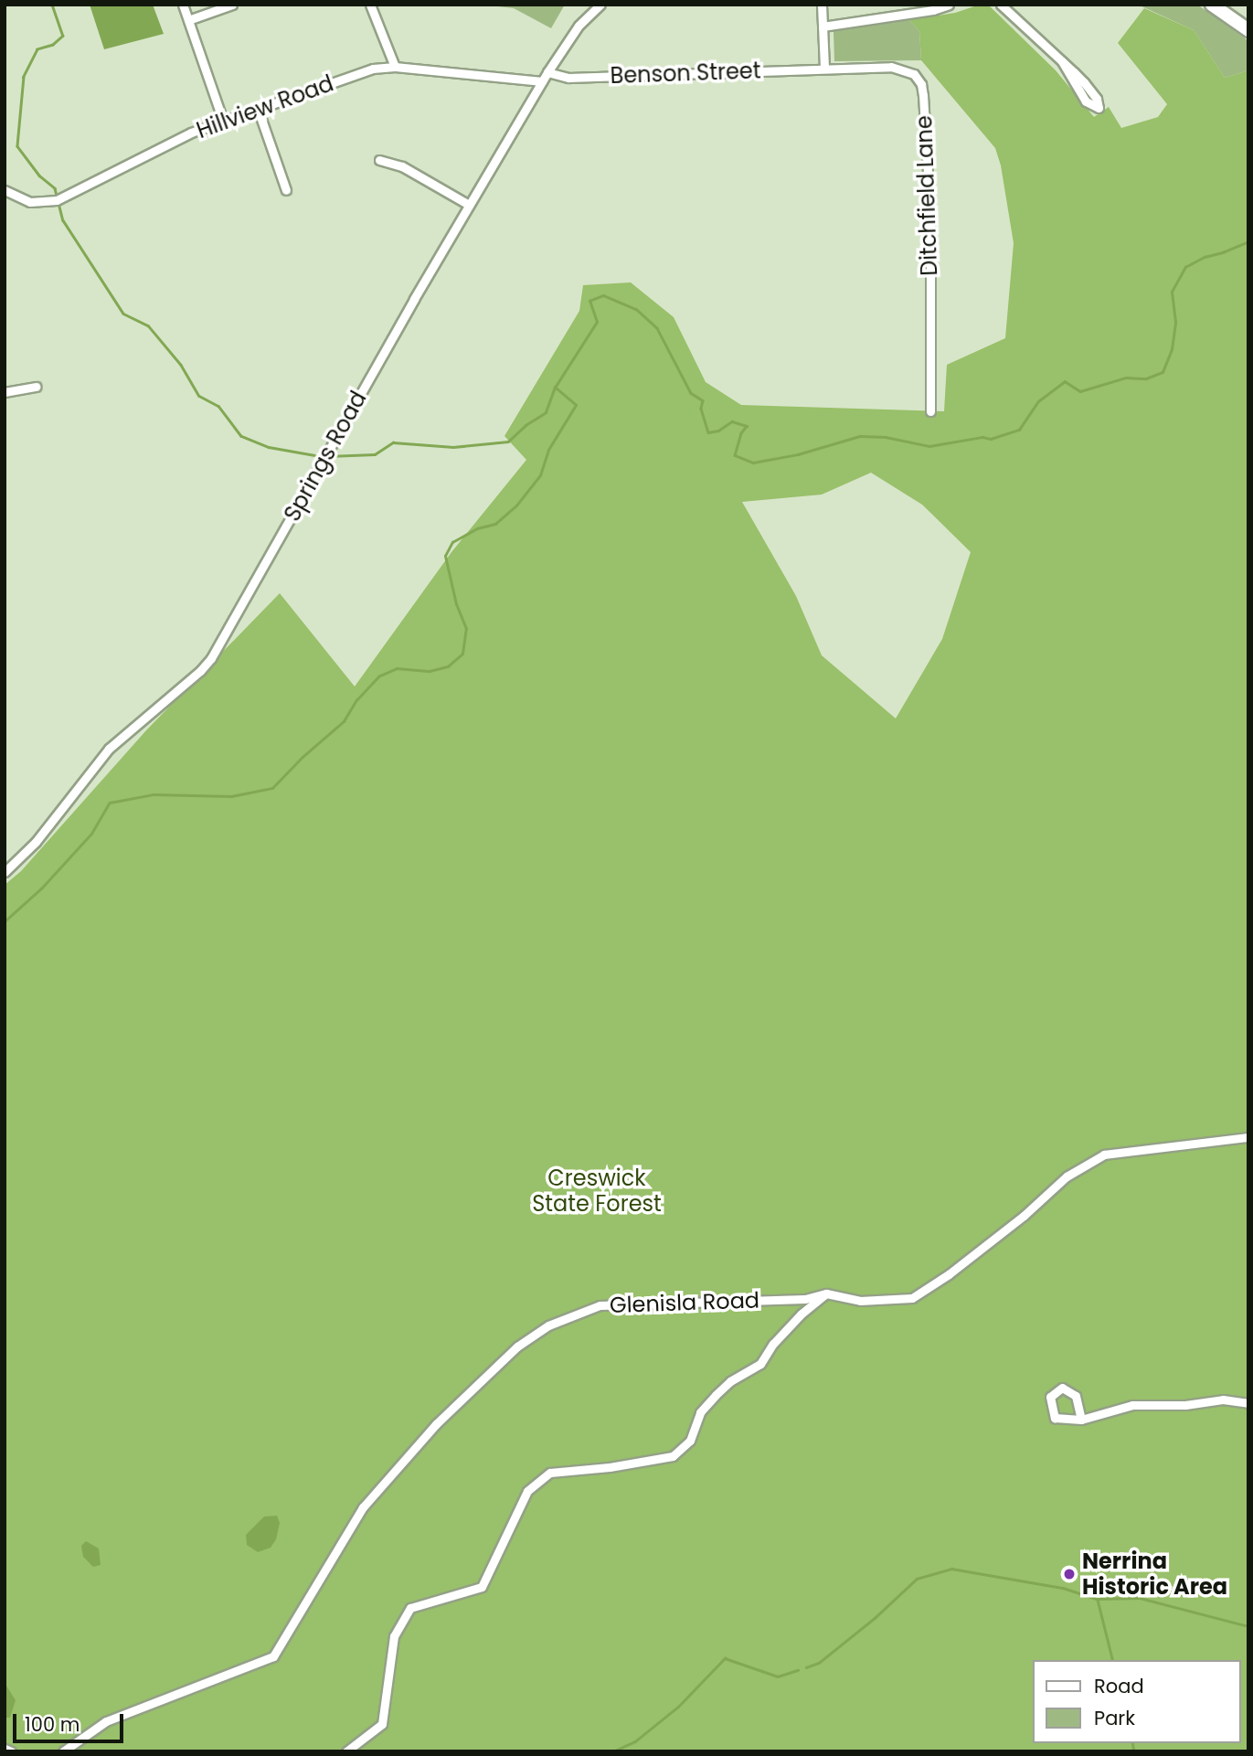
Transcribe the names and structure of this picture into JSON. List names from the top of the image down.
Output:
{
  "streets": {
    "street": [
      "Benson Street",
      "Hillview Road",
      "Ditchfield Lane",
      "Springs Road",
      "Glenisla Road"
    ]
  },
  "crossings": [
    ["Benson Street", "Ditchfield Lane"],
    ["Benson Street", "Springs Road"],
    ["Hillview Road", "Springs Road"]
  ],
  "parks": ["Creswick State Forest"],
  "places": ["Nerrina Historic Area"],
  "legend": ["Road", "Park"],
  "scale_bar": "100 m"
}
